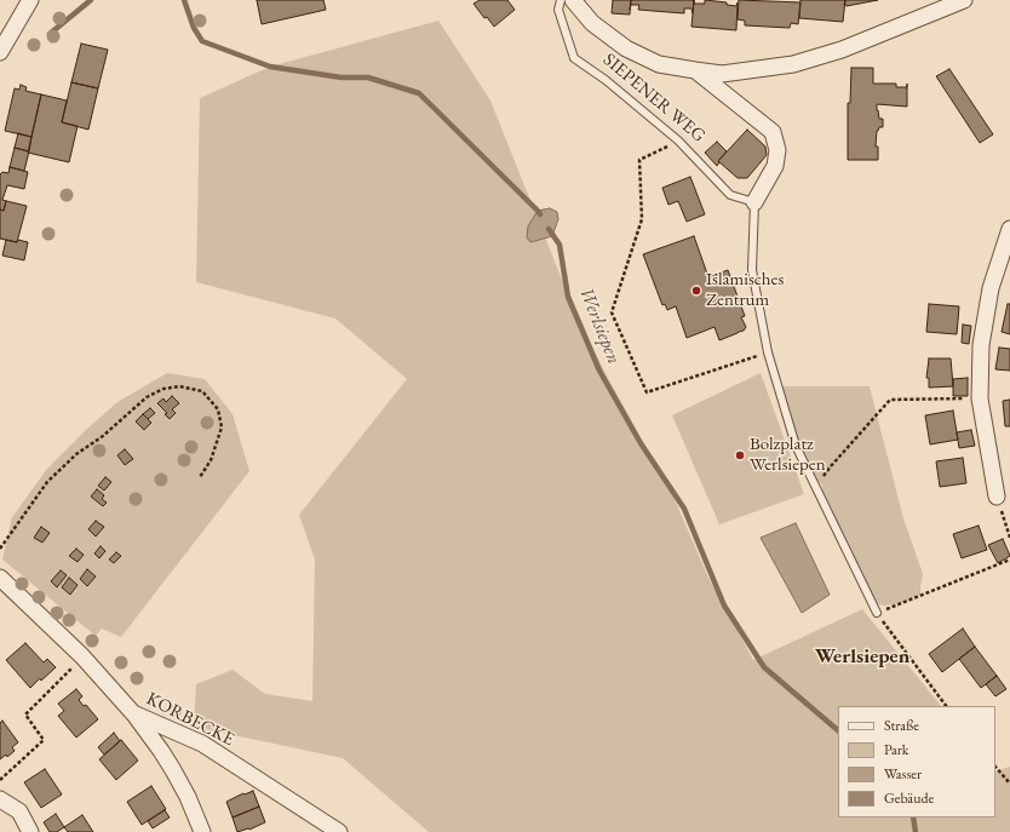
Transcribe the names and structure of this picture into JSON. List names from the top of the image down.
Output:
{
  "streets": {
    "street": ["SIEPENER WEG", "KORBECKE"]
  },
  "districts": ["Werlsiepen"],
  "water": ["Werlsiepen"],
  "places": ["Islamisches Zentrum", "Bolzplatz Werlsiepen"],
  "legend": [
    "Straße",
    "Park",
    "Wasser",
    "Gebäude"
  ]
}
